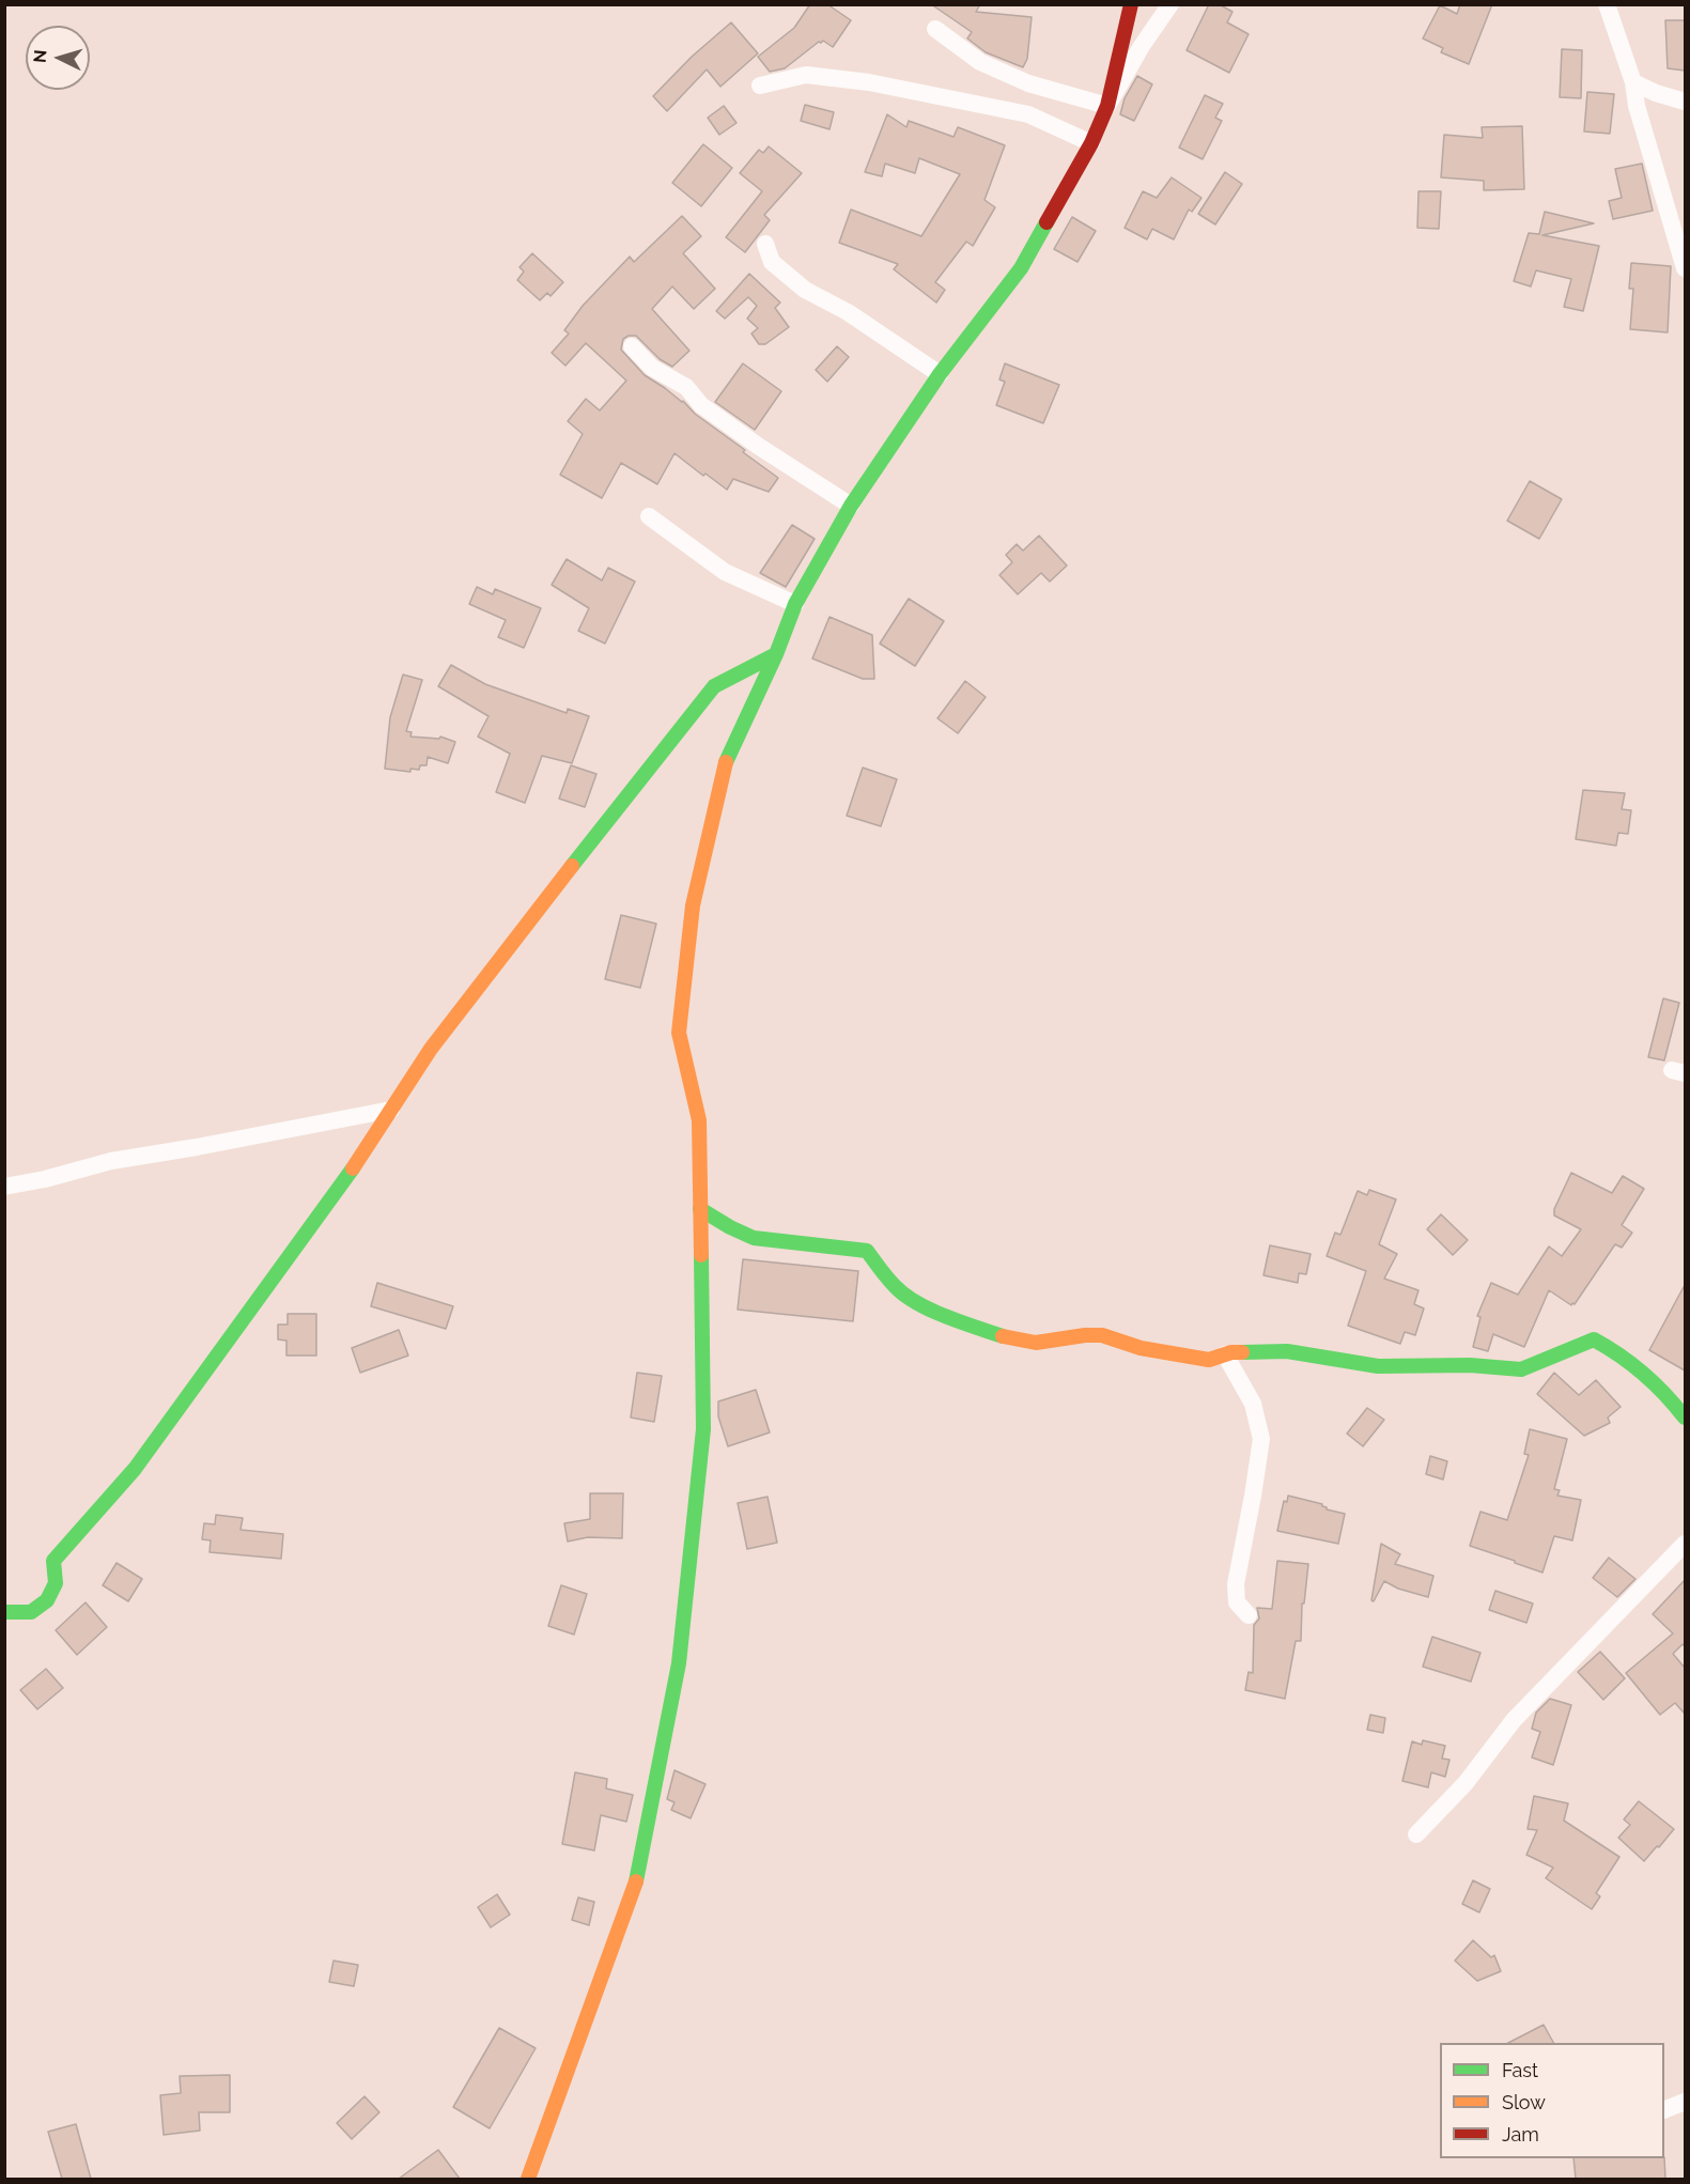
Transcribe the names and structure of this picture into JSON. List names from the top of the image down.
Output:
{
  "legend": ["Fast", "Slow", "Jam"],
  "north": "left"
}
